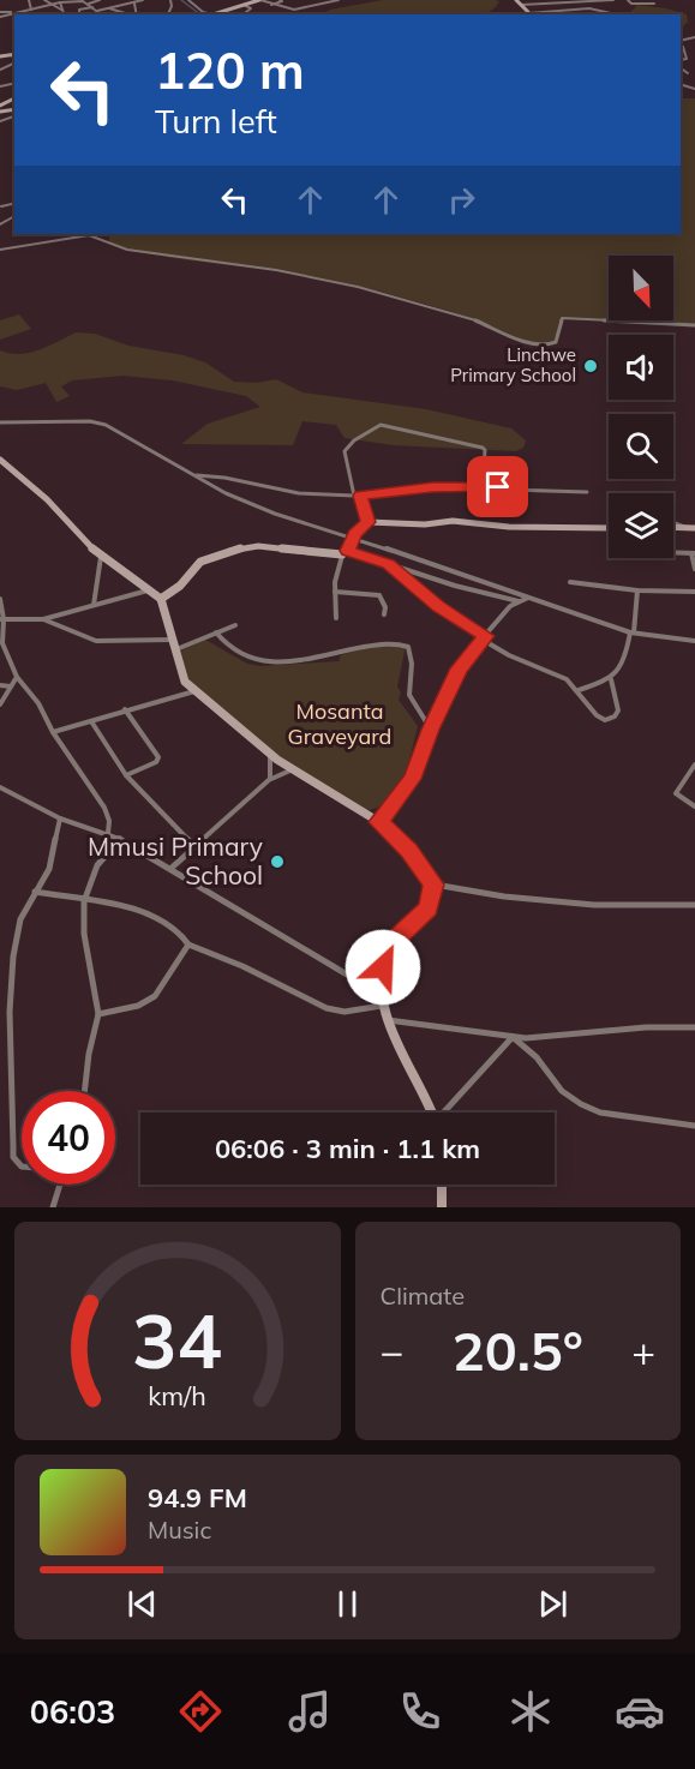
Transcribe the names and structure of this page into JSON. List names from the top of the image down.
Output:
{
  "parks": ["Mosanta Graveyard"],
  "places": ["Linchwe Primary School", "Mmusi Primary School"],
  "north": "bottom right",
  "page": {
    "turn": ["120 m", "Turn left"],
    "limit": "40",
    "trip": "06:06 · 3 min · 1.1 km",
    "tile": "Climate",
    "heat": ["−", "20.5°", "+"],
    "song": ["94.9 FM", "Music"],
    "tabs": "06:03",
    "gauge": ["34", "km/h"]
  }
}
